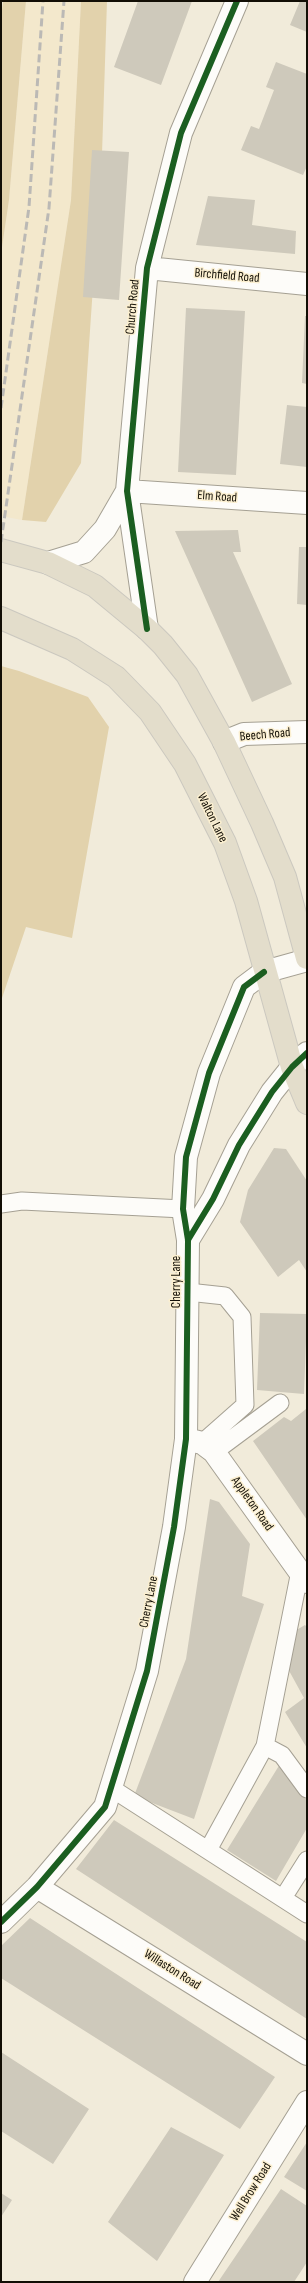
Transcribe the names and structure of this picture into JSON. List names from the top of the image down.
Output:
{
  "streets": {
    "highway": ["Walton Lane"],
    "street": [
      "Birchfield Road",
      "Church Road",
      "Elm Road",
      "Beech Road",
      "Cherry Lane",
      "Appleton Road",
      "Willaston Road",
      "Well Brow Road"
    ]
  },
  "crossings": [
    ["Birchfield Road", "Church Road"],
    ["Church Road", "Elm Road"],
    ["Walton Lane", "Cherry Lane"],
    ["Cherry Lane", "Appleton Road"],
    ["Cherry Lane", "Willaston Road"]
  ]
}
